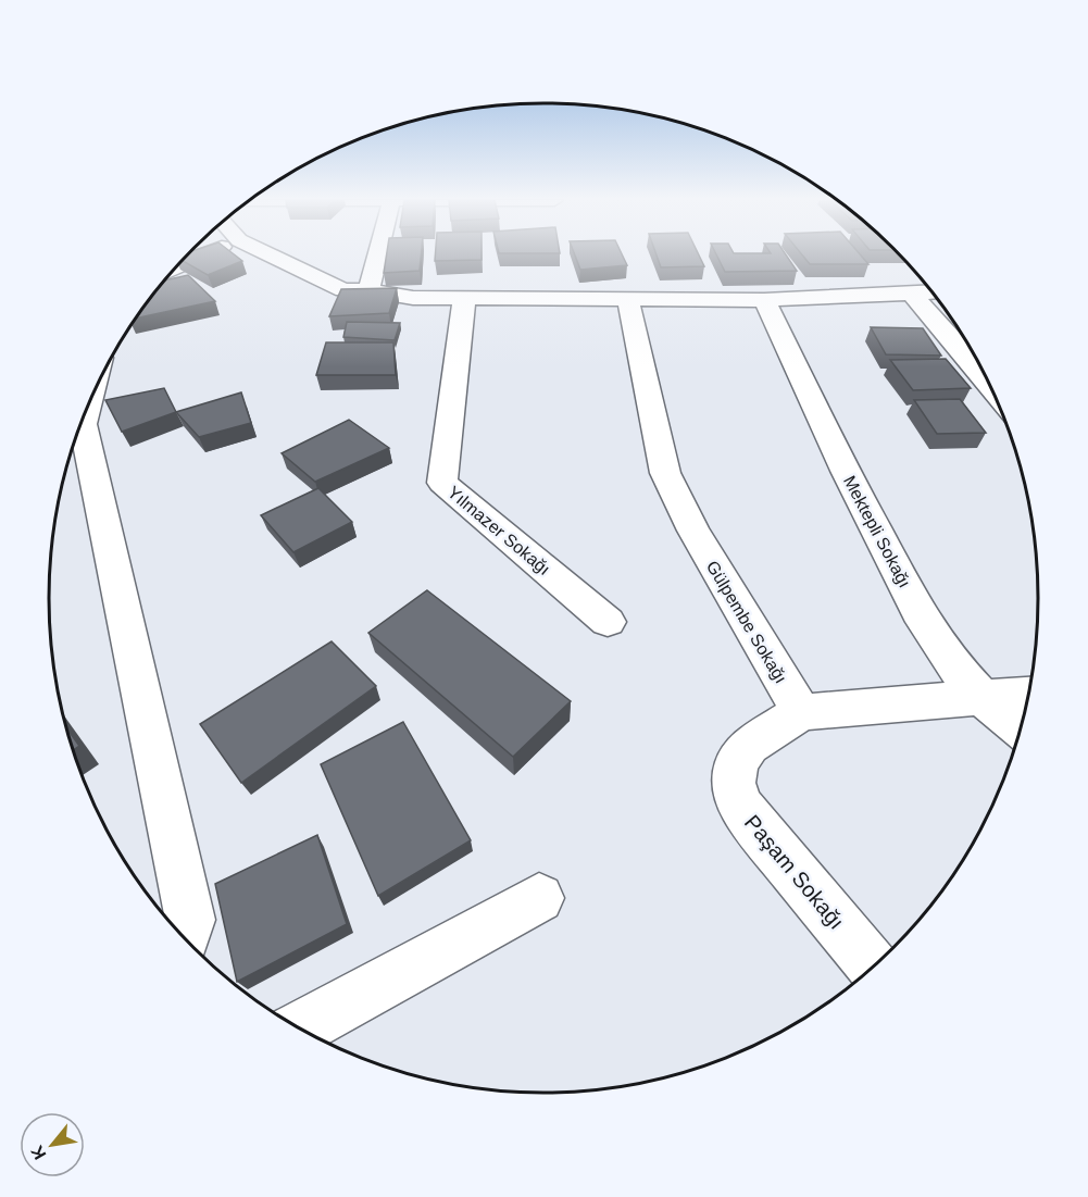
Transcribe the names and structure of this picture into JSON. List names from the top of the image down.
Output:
{
  "streets": {
    "street": [
      "Yılmazer Sokağı",
      "Mektepli Sokağı",
      "Gülpembe Sokağı",
      "Paşam Sokağı"
    ]
  },
  "crossings": [
    ["Gülpembe Sokağı", "Paşam Sokağı"]
  ],
  "north": "bottom left"
}
